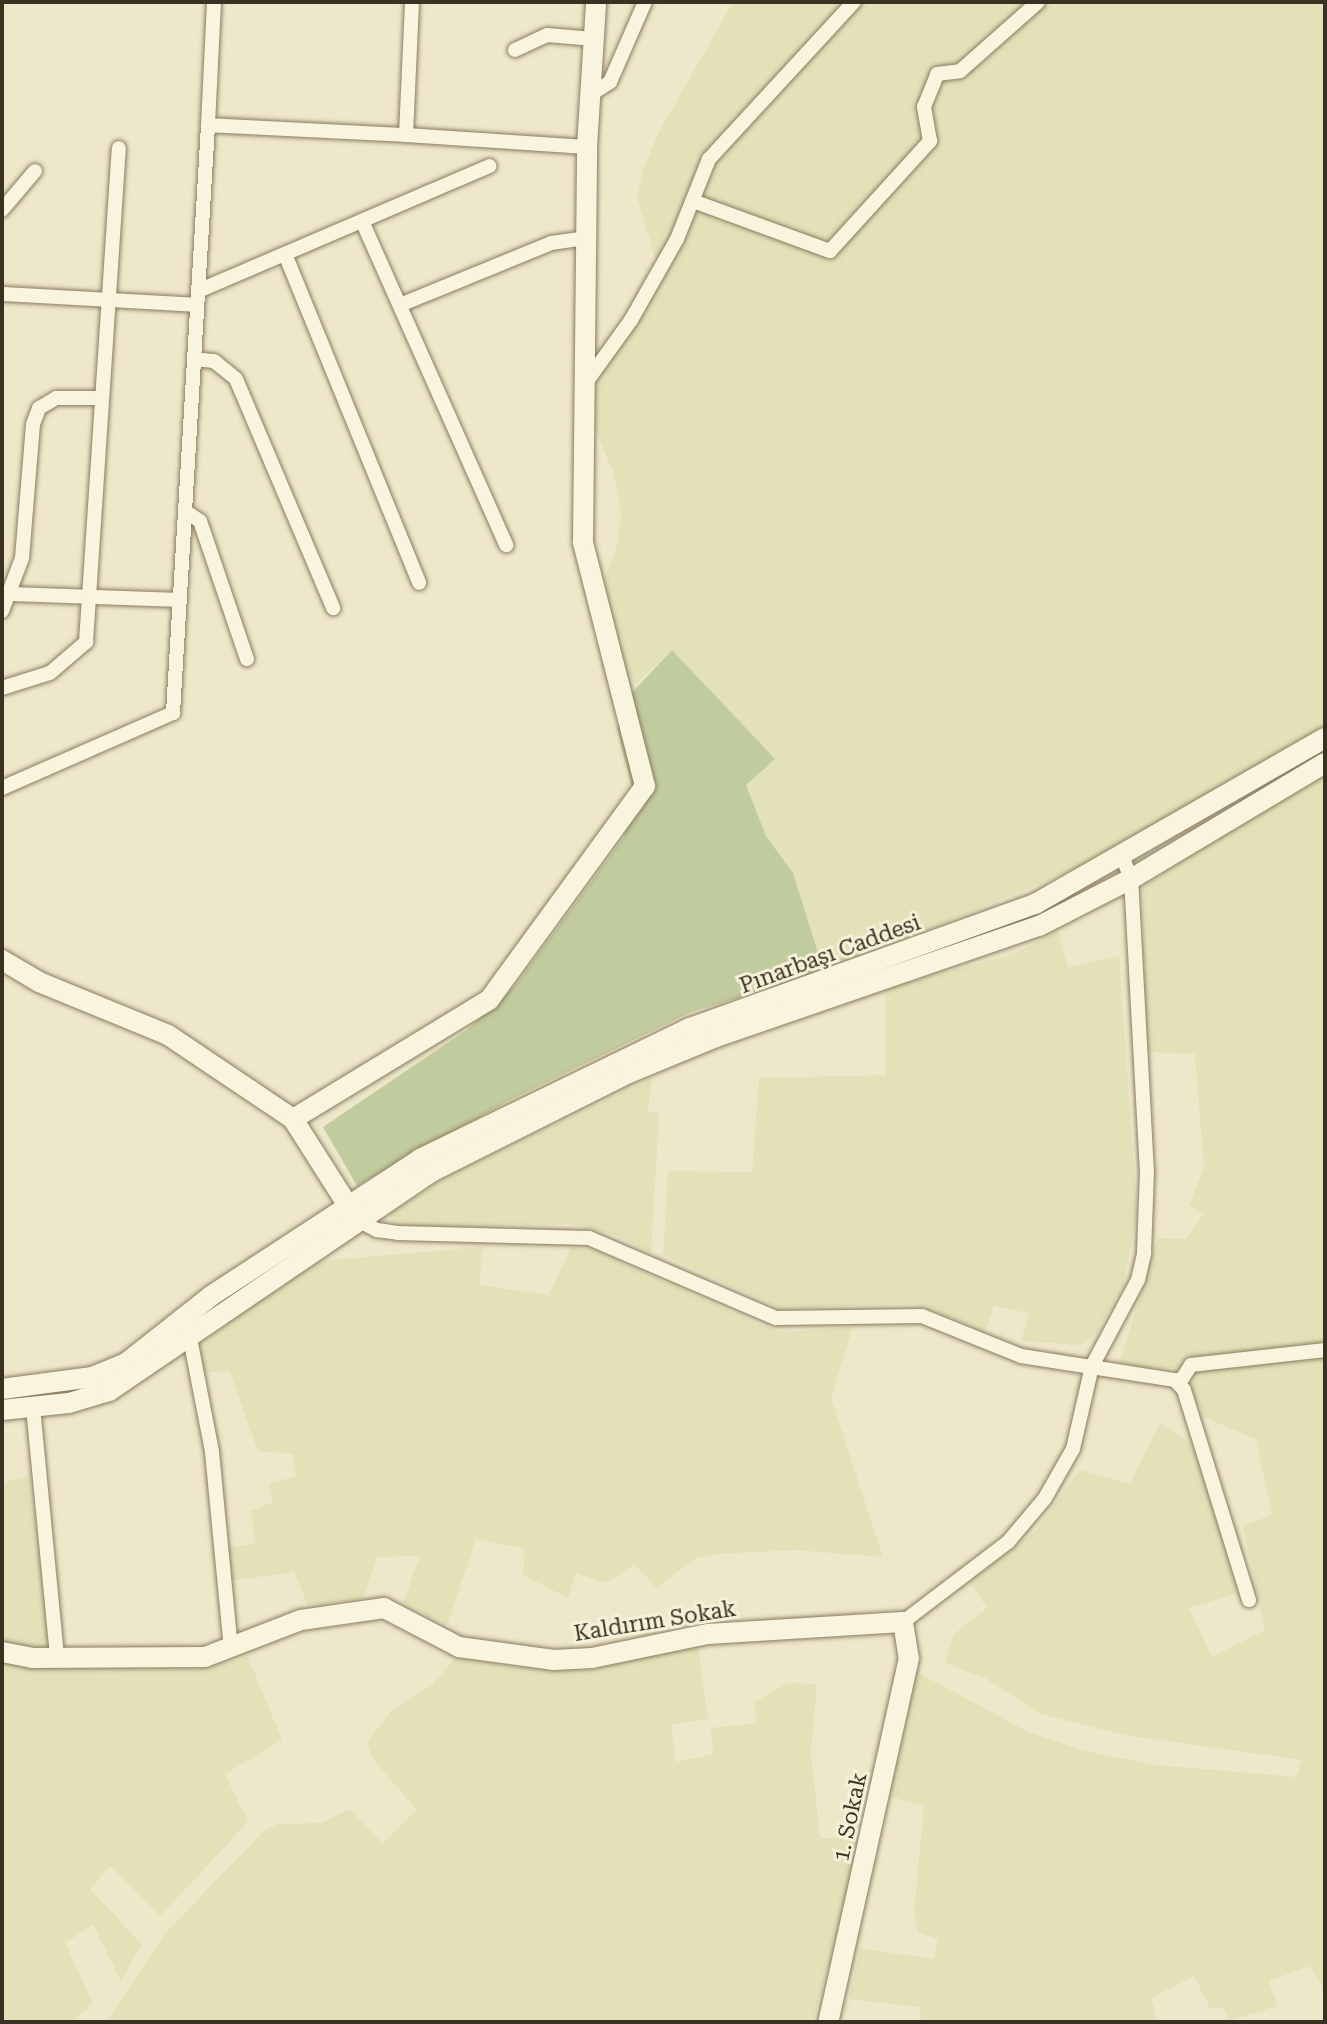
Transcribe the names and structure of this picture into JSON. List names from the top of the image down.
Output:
{
  "streets": {
    "street": ["Pınarbaşı Caddesi", "Kaldırım Sokak", "1. Sokak"]
  },
  "crossings": [
    ["Kaldırım Sokak", "1. Sokak"]
  ]
}
